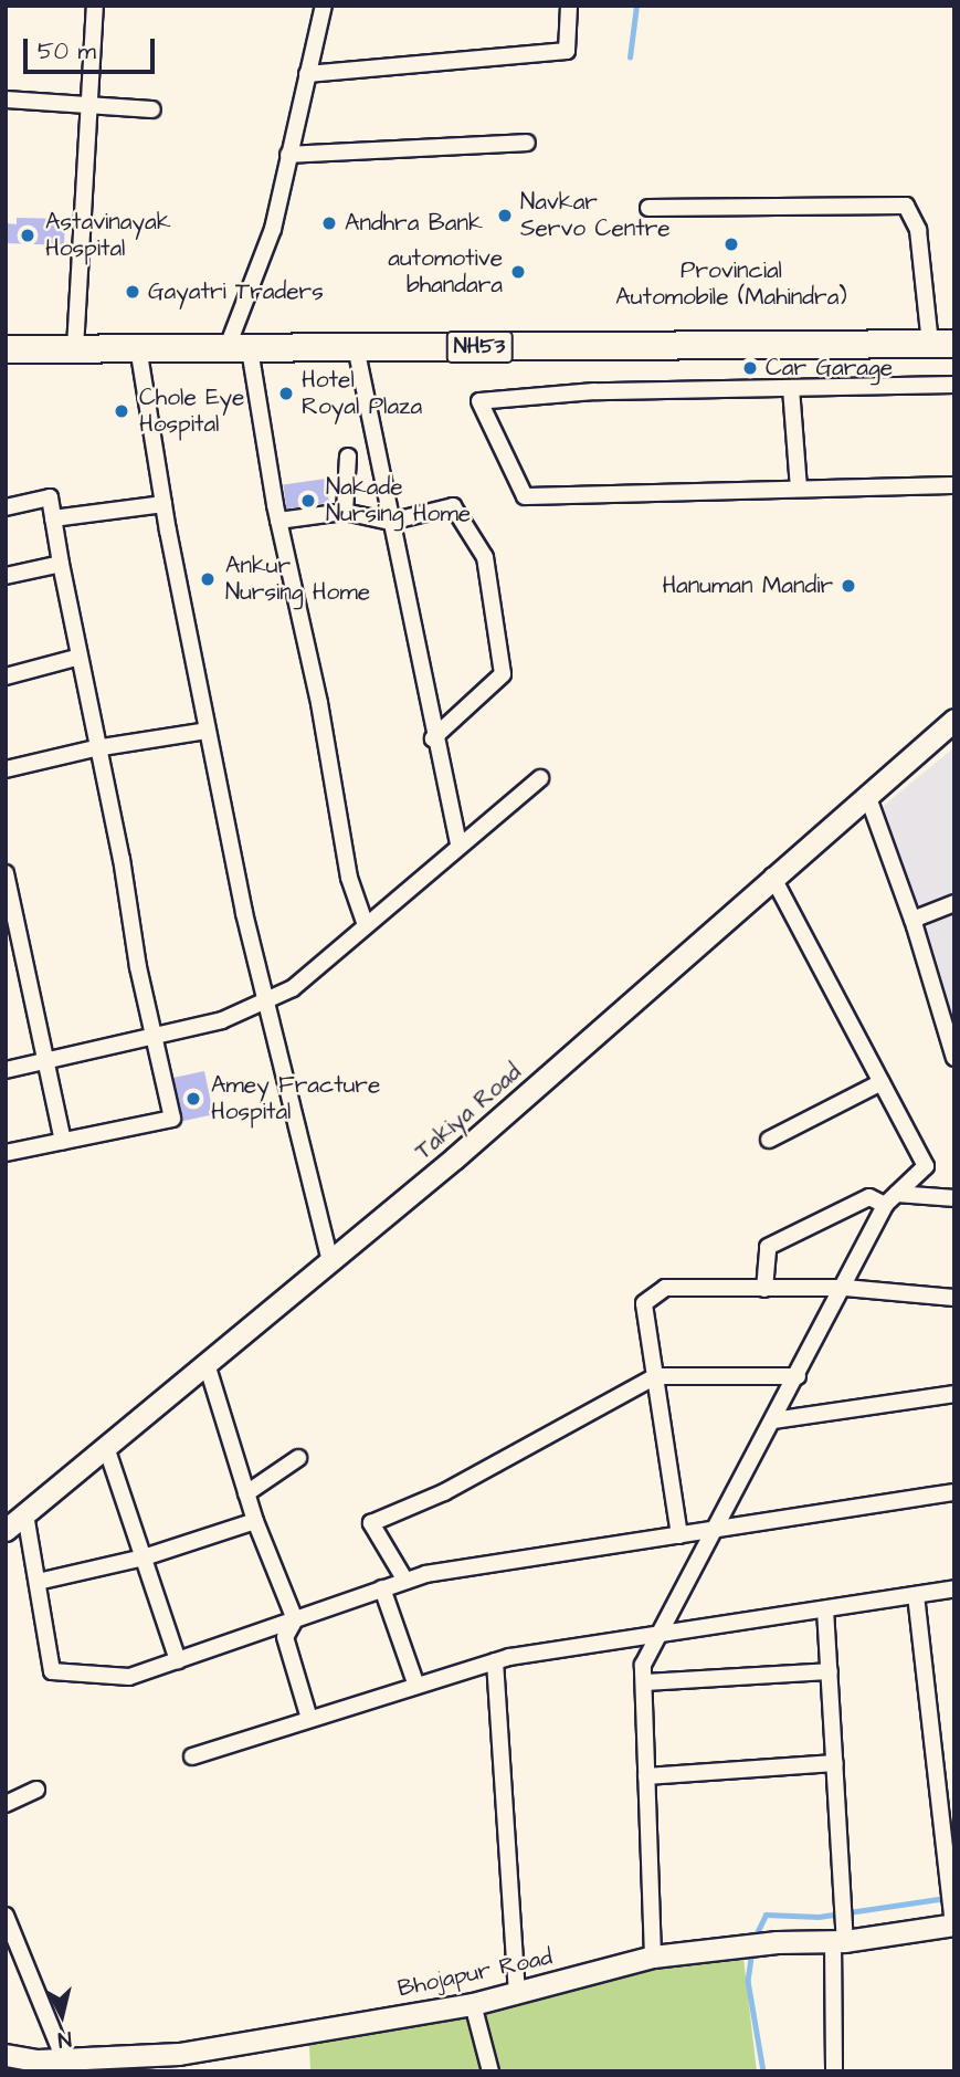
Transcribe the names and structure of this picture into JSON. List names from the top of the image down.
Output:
{
  "streets": {
    "highway": ["NH53"],
    "main road": ["Takiya Road", "Bhojapur Road"]
  },
  "places": [
    "Navkar Servo Centre",
    "Andhra Bank",
    "Astavinayak Hospital",
    "Provincial Automobile (Mahindra)",
    "automotive bhandara",
    "Gayatri Traders",
    "Car Garage",
    "Hotel Royal Plaza",
    "Chole Eye Hospital",
    "Nakade Nursing Home",
    "Ankur Nursing Home",
    "Hanuman Mandir",
    "Amey Fracture Hospital"
  ],
  "scale_bar": "50 m",
  "north": "bottom"
}
